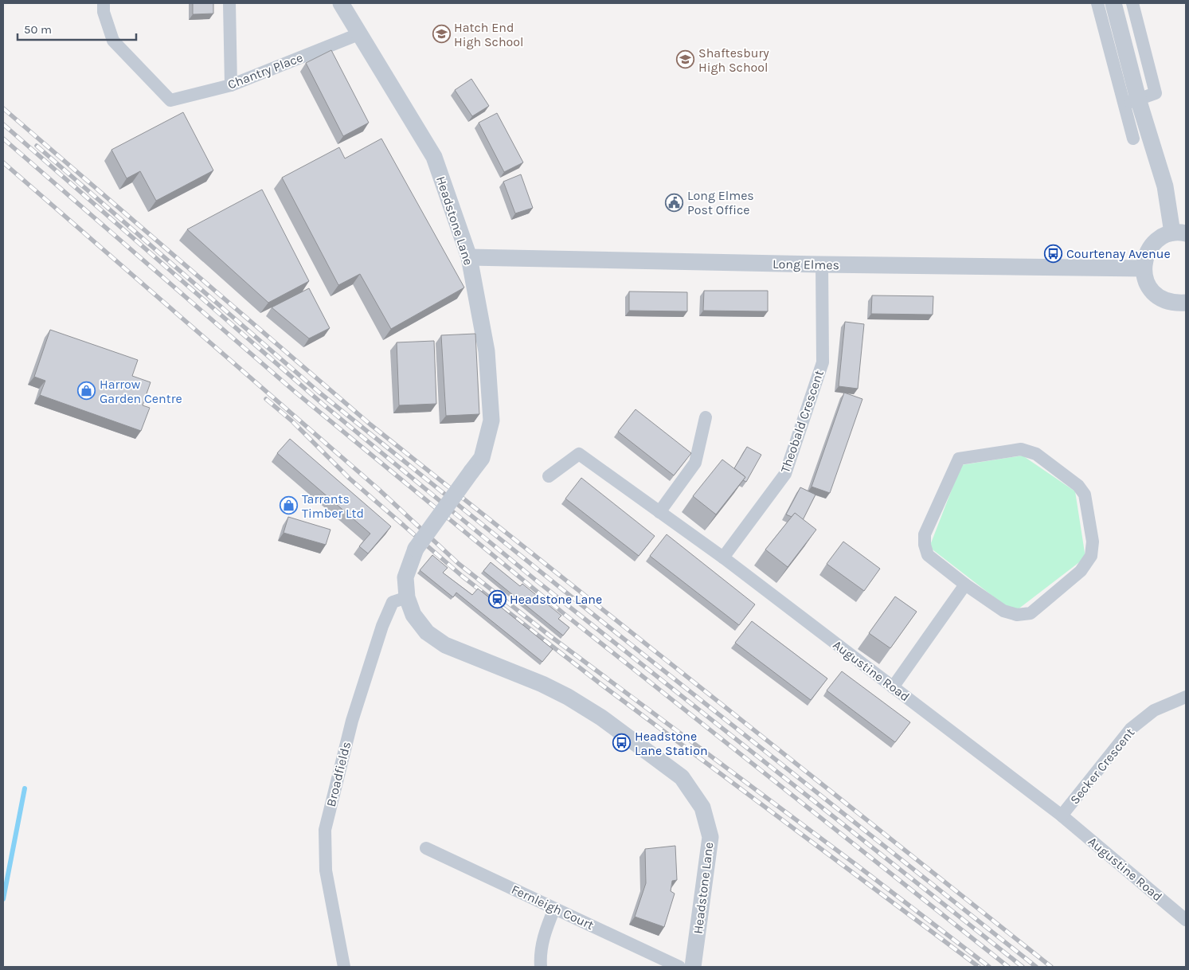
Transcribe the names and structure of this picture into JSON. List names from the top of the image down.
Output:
{
  "streets": {
    "street": [
      "Chantry Place",
      "Headstone Lane",
      "Long Elmes",
      "Theobald Crescent",
      "Augustine Road",
      "Secker Crescent",
      "Broadfields",
      "Fernleigh Court"
    ]
  },
  "crossings": [
    ["Chantry Place", "Headstone Lane"],
    ["Headstone Lane", "Long Elmes"],
    ["Headstone Lane", "Broadfields"],
    ["Long Elmes", "Theobald Crescent"],
    ["Theobald Crescent", "Augustine Road"],
    ["Augustine Road", "Secker Crescent"]
  ],
  "places": {
    "school or university": ["Hatch End High School", "Shaftesbury High School"],
    "public building": ["Long Elmes Post Office"],
    "bus stop": ["Courtenay Avenue", "Headstone Lane Station"],
    "shop": ["Harrow Garden Centre", "Tarrants Timber Ltd"],
    "station": ["Headstone Lane"]
  },
  "scale_bar": "50 m"
}
